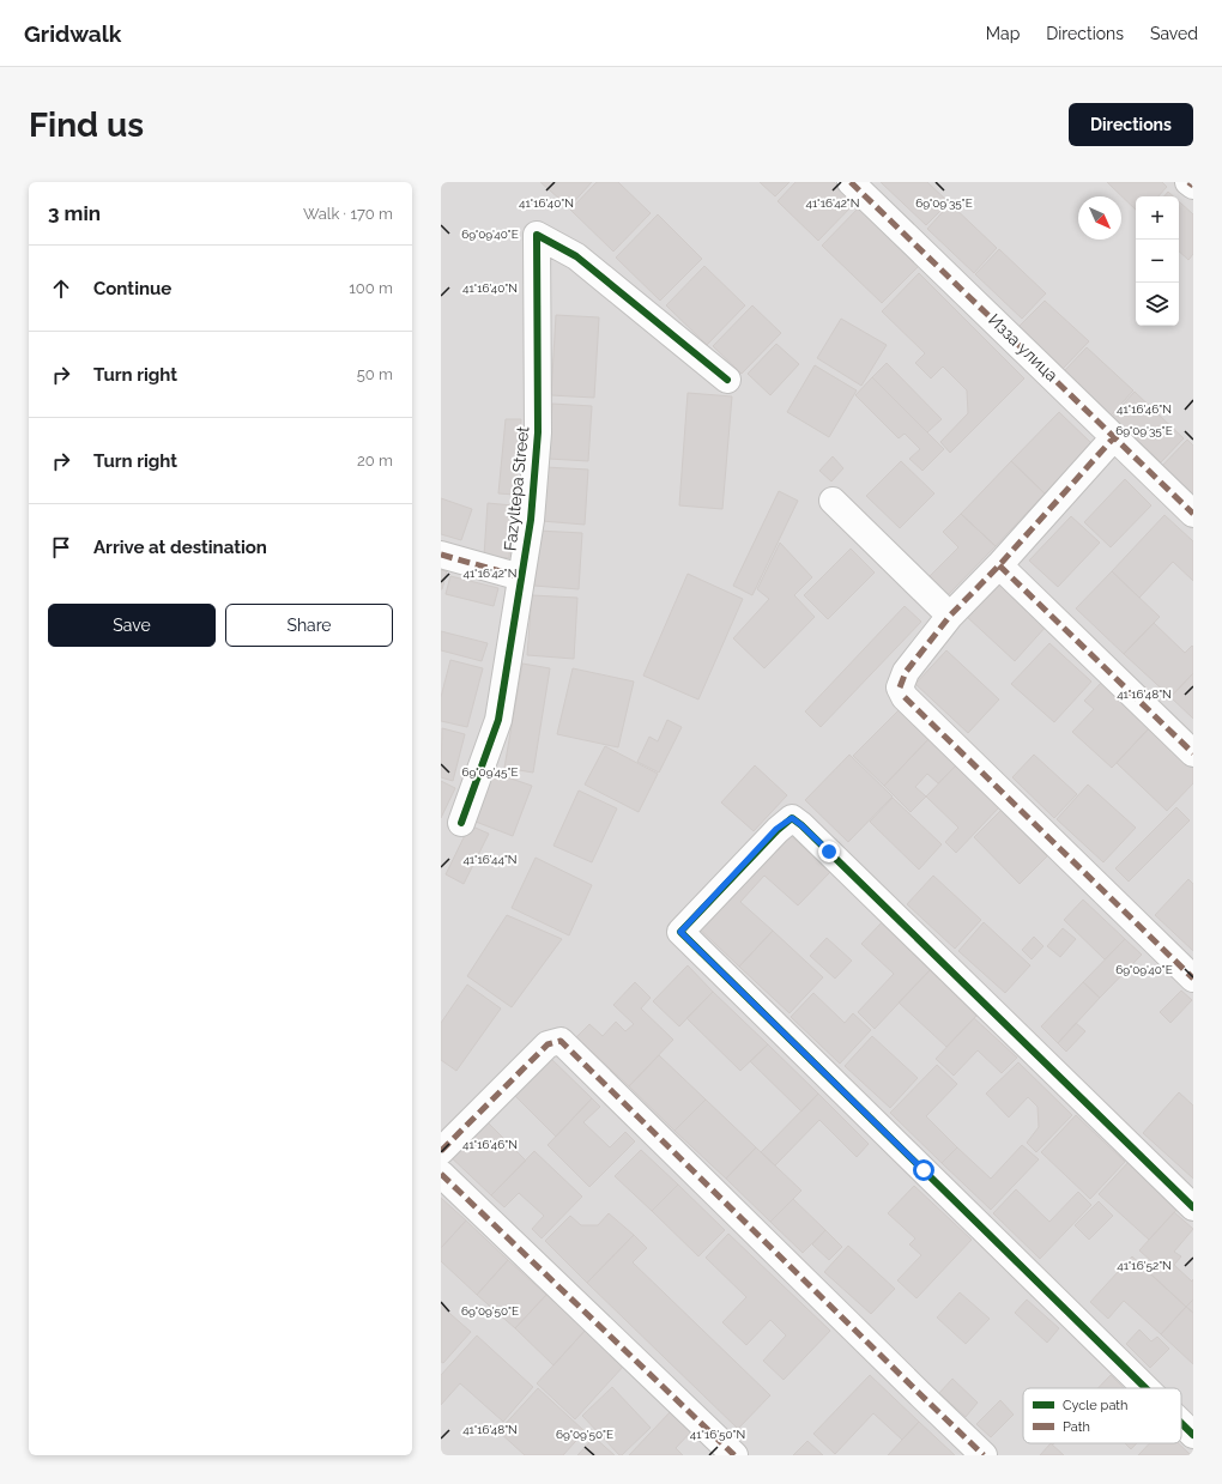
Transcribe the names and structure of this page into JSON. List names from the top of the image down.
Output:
{
  "streets": {
    "street": ["Изза улица", "Fazyltepa Street"]
  },
  "legend": ["Cycle path", "Path"],
  "north": "bottom right",
  "page": {
    "header": "Gridwalk",
    "nav": ["Map", "Directions", "Saved"],
    "buttons": [
      "Directions",
      ["Save", "Share"]
    ],
    "title": "Find us",
    "heading": ["3 min", "Walk · 170 m"],
    "map_buttons": ["+", "−"],
    "list": [
      ["Continue", "100 m"],
      ["Turn right", "50 m"],
      ["Turn right", "20 m"],
      "Arrive at destination"
    ]
  },
  "coordinates": [
    "41°16'40\"N",
    "41°16'42\"N",
    "69°09'35\"E",
    "69°09'40\"E",
    "41°16'46\"N",
    "41°16'48\"N",
    "69°09'45\"E",
    "41°16'44\"N",
    "41°16'52\"N",
    "69°09'50\"E",
    "41°16'50\"N"
  ]
}
